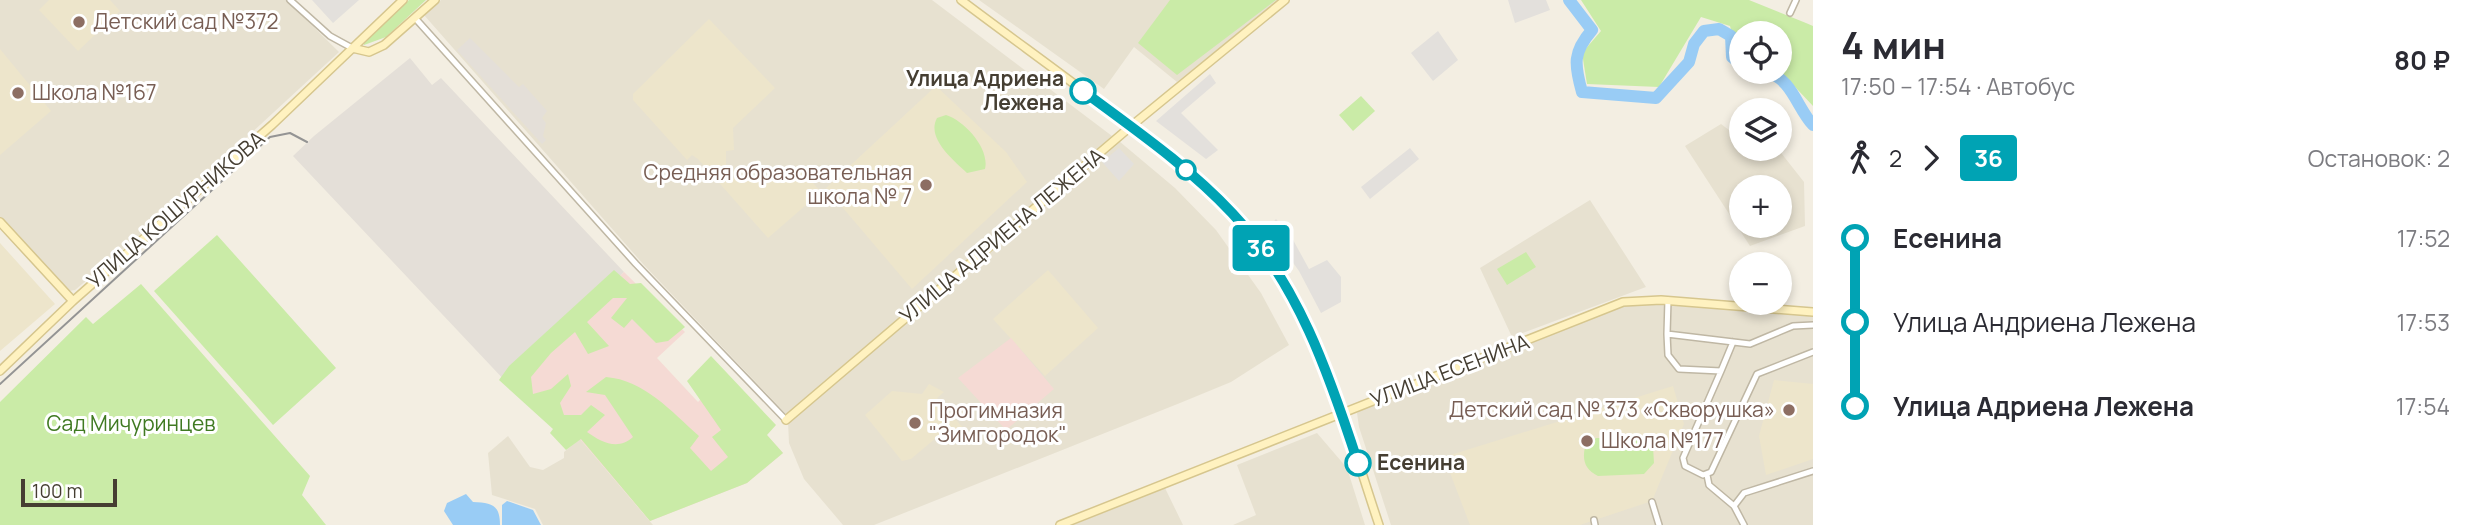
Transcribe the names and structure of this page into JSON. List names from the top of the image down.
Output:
{
  "streets": {
    "street": ["УЛИЦА КОШУРНИКОВА", "УЛИЦА АДРИЕНА ЛЕЖЕНА", "УЛИЦА ЕСЕНИНА"]
  },
  "parks": ["Сад Мичуринцев"],
  "places": [
    "Детский сад №372",
    "Улица Адриена Лежена",
    "Школа №167",
    "Средняя образовательная школа № 7",
    "Детский сад № 373 «Скворушка»",
    "Прогимназия \"Зимгородок\"",
    "Школа №177",
    "Есенина"
  ],
  "lines": ["bus line 36"],
  "scale_bar": "100 m",
  "page": {
    "on_map": "36",
    "heading": ["4 мин", "17:50 – 17:54 · Автобус", "80 ₽"],
    "map_buttons": ["+", "−"],
    "legs": ["2", "36", "Остановок: 2"],
    "list": [
      {
        "name": "Есенина",
        "value": "17:52"
      },
      {
        "name": "Улица Андриена Лежена",
        "value": "17:53"
      },
      {
        "name": "Улица Адриена Лежена",
        "value": "17:54"
      }
    ],
    "scale": "100 m"
  }
}
